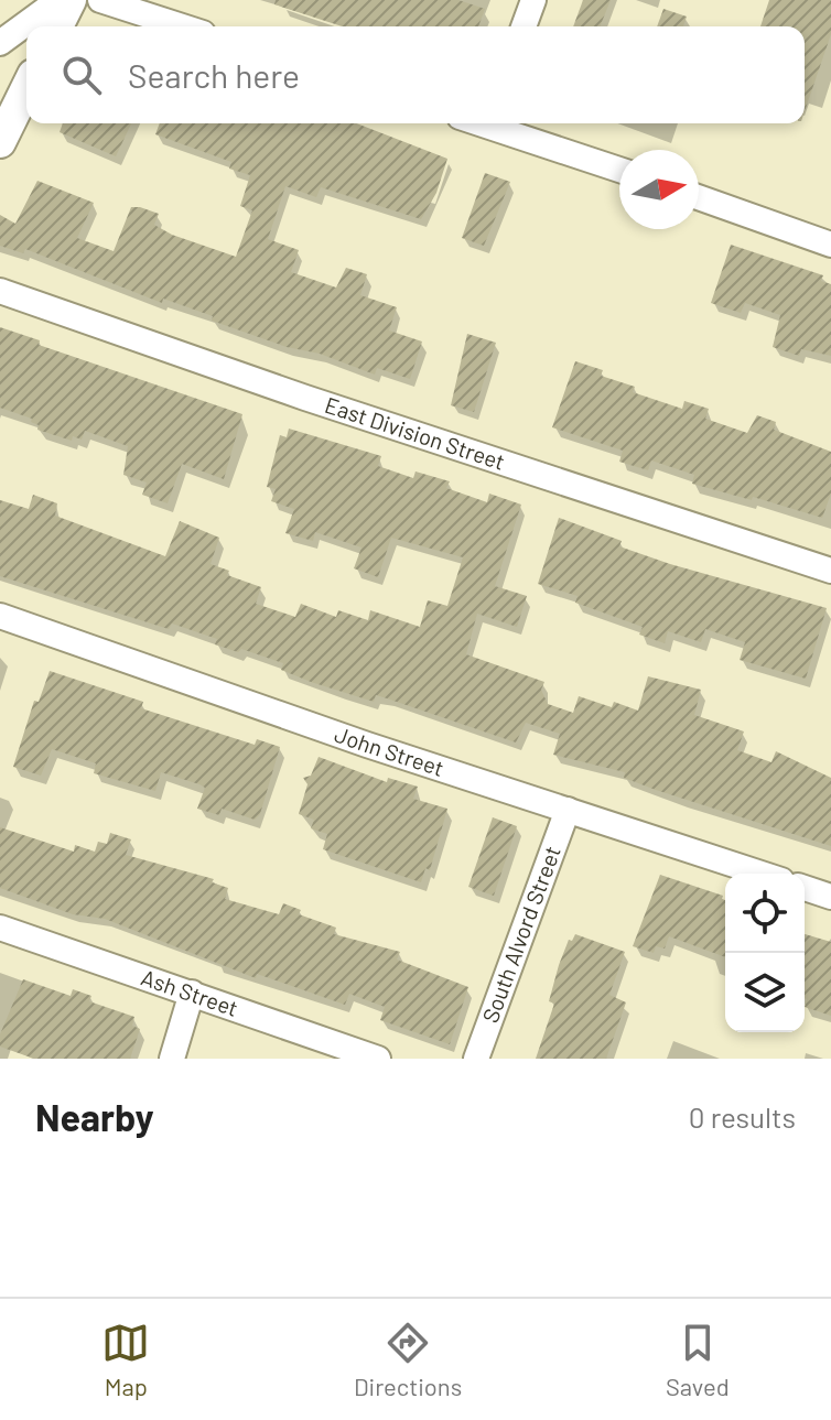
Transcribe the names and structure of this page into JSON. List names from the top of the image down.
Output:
{
  "streets": {
    "street": [
      "East Division Street",
      "John Street",
      "South Alvord Street",
      "Ash Street"
    ]
  },
  "crossings": [
    ["John Street", "South Alvord Street"]
  ],
  "north": "right",
  "page": {
    "search": "Search here",
    "heading": ["Nearby", "0 results"],
    "nav": ["Map", "Directions", "Saved"]
  }
}
